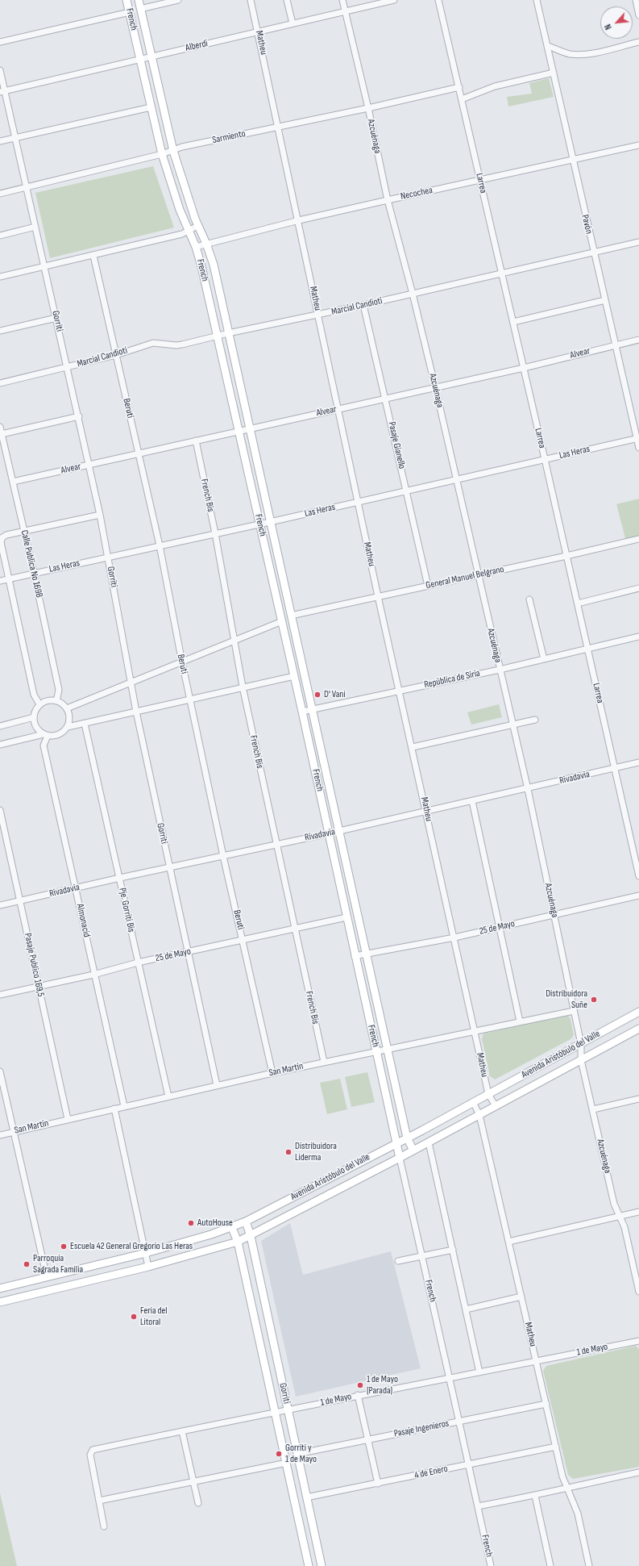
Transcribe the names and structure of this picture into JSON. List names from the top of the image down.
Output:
{
  "streets": {
    "main road": ["French", "Gorriti", "Avenida Aristóbulo del Valle"],
    "street": [
      "Matheu",
      "Alberdi",
      "Azcuénaga",
      "Sarmiento",
      "Larrea",
      "Necochea",
      "Pavón",
      "Marcial Candioti",
      "Alvear",
      "Beruti",
      "Pasaje Gianello",
      "Las Heras",
      "French Bis",
      "Calle Publica No 169B",
      "General Manuel Belgrano",
      "República de Siria",
      "Rivadavia",
      "Pje. Gorriti Bis",
      "Almonacid",
      "25 de Mayo",
      "Pasaje Publico 169,5",
      "San Martín",
      "1 de Mayo",
      "Pasaje Ingenieros",
      "4 de Enero"
    ]
  },
  "crossings": [
    ["French", "Alberdi"],
    ["French", "Sarmiento"],
    ["French", "Necochea"],
    ["French", "Marcial Candioti"],
    ["French", "Alvear"],
    ["French", "Las Heras"],
    ["French", "General Manuel Belgrano"],
    ["French", "República de Siria"],
    ["French", "Rivadavia"],
    ["French", "25 de Mayo"],
    ["French", "Avenida Aristóbulo del Valle"],
    ["French", "San Martín"],
    ["French", "1 de Mayo"],
    ["French", "Pasaje Ingenieros"],
    ["French", "4 de Enero"],
    ["Matheu", "Alberdi"],
    ["Matheu", "Sarmiento"],
    ["Matheu", "Necochea"],
    ["Matheu", "Marcial Candioti"],
    ["Matheu", "Alvear"],
    ["Matheu", "Las Heras"],
    ["Matheu", "General Manuel Belgrano"],
    ["Matheu", "República de Siria"],
    ["Matheu", "Rivadavia"],
    ["Matheu", "25 de Mayo"],
    ["Matheu", "Avenida Aristóbulo del Valle"],
    ["Matheu", "San Martín"],
    ["Matheu", "1 de Mayo"],
    ["Matheu", "Pasaje Ingenieros"],
    ["Matheu", "4 de Enero"],
    ["Alberdi", "Azcuénaga"],
    ["Alberdi", "Gorriti"],
    ["Azcuénaga", "Sarmiento"],
    ["Azcuénaga", "Necochea"],
    ["Azcuénaga", "Marcial Candioti"],
    ["Azcuénaga", "Alvear"],
    ["Azcuénaga", "Las Heras"],
    ["Azcuénaga", "General Manuel Belgrano"],
    ["Azcuénaga", "República de Siria"],
    ["Azcuénaga", "Rivadavia"],
    ["Azcuénaga", "25 de Mayo"],
    ["Azcuénaga", "Avenida Aristóbulo del Valle"],
    ["Azcuénaga", "San Martín"],
    ["Sarmiento", "Larrea"],
    ["Sarmiento", "Gorriti"],
    ["Larrea", "Necochea"],
    ["Larrea", "Marcial Candioti"],
    ["Larrea", "Alvear"],
    ["Larrea", "Las Heras"],
    ["Larrea", "General Manuel Belgrano"],
    ["Larrea", "República de Siria"],
    ["Larrea", "Rivadavia"],
    ["Necochea", "Pavón"],
    ["Pavón", "Marcial Candioti"],
    ["Pavón", "Alvear"],
    ["Pavón", "Las Heras"],
    ["Marcial Candioti", "Gorriti"],
    ["Marcial Candioti", "Beruti"],
    ["Marcial Candioti", "Pasaje Gianello"],
    ["Gorriti", "Alvear"],
    ["Gorriti", "Las Heras"],
    ["Gorriti", "Rivadavia"],
    ["Gorriti", "25 de Mayo"],
    ["Gorriti", "Avenida Aristóbulo del Valle"],
    ["Gorriti", "San Martín"],
    ["Gorriti", "1 de Mayo"],
    ["Gorriti", "Pasaje Ingenieros"],
    ["Gorriti", "4 de Enero"],
    ["Alvear", "Beruti"],
    ["Alvear", "Pasaje Gianello"],
    ["Alvear", "French Bis"],
    ["Alvear", "Calle Publica No 169B"],
    ["Beruti", "Las Heras"],
    ["Beruti", "Rivadavia"],
    ["Beruti", "25 de Mayo"],
    ["Beruti", "San Martín"],
    ["Pasaje Gianello", "Las Heras"],
    ["Pasaje Gianello", "General Manuel Belgrano"],
    ["Las Heras", "French Bis"],
    ["Las Heras", "Calle Publica No 169B"],
    ["French Bis", "Rivadavia"],
    ["French Bis", "25 de Mayo"],
    ["French Bis", "San Martín"],
    ["Calle Publica No 169B", "Almonacid"],
    ["Rivadavia", "Pje. Gorriti Bis"],
    ["Rivadavia", "Almonacid"],
    ["Rivadavia", "Pasaje Publico 169,5"],
    ["Pje. Gorriti Bis", "25 de Mayo"],
    ["Pje. Gorriti Bis", "San Martín"],
    ["Almonacid", "25 de Mayo"],
    ["Almonacid", "San Martín"],
    ["25 de Mayo", "Pasaje Publico 169,5"],
    ["Pasaje Publico 169,5", "San Martín"]
  ],
  "places": [
    "D' Vani",
    "Distribuidora Suñe",
    "Distribuidora Liderma",
    "AutoHouse",
    "Escuela 42 General Gregorio Las Heras",
    "Parroquia Sagrada Familia",
    "Feria del Litoral",
    "1 de Mayo (Parada)",
    "Gorriti y 1 de Mayo"
  ],
  "north": "bottom left"
}
